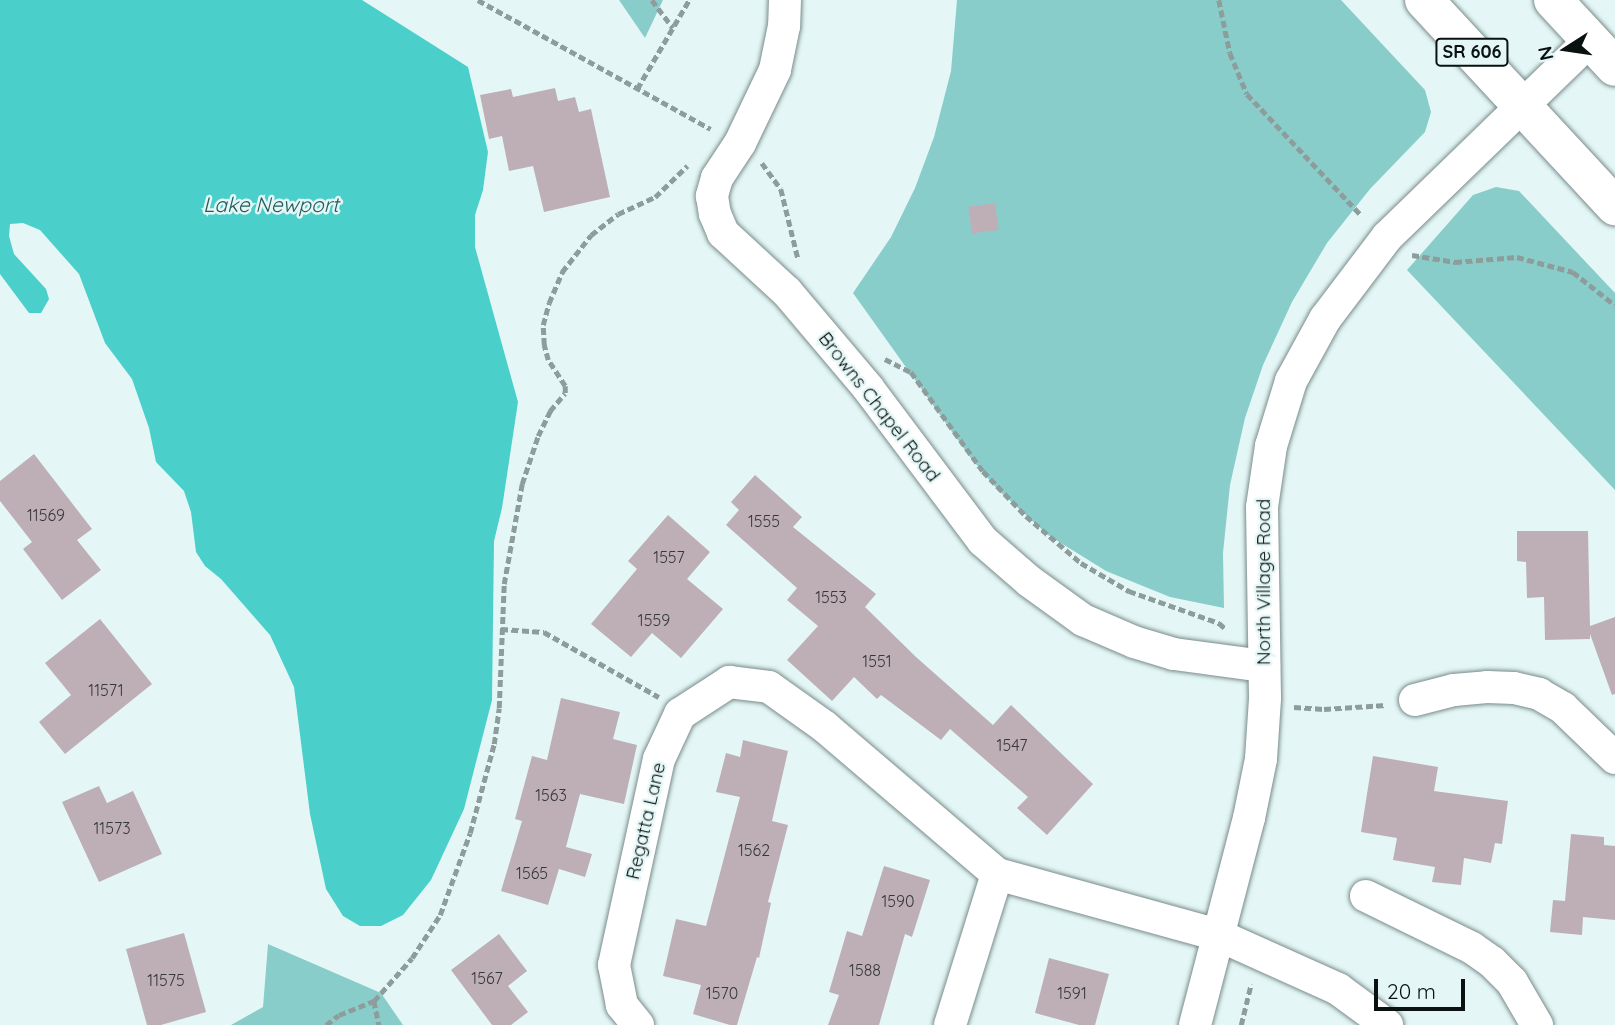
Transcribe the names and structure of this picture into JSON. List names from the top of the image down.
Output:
{
  "streets": {
    "main road": ["SR 606"],
    "street": ["Browns Chapel Road", "North Village Road", "Regatta Lane"]
  },
  "crossings": [
    ["SR 606", "North Village Road"],
    ["Browns Chapel Road", "North Village Road"]
  ],
  "water": ["Lake Newport"],
  "house_numbers": [
    "11569",
    "1555",
    "1557",
    "1553",
    "1559",
    "1551",
    "11571",
    "1547",
    "1563",
    "11573",
    "1562",
    "1565",
    "1590",
    "1588",
    "1567",
    "11575",
    "1570",
    "1591"
  ],
  "scale_bar": "20 m",
  "north": "left"
}
